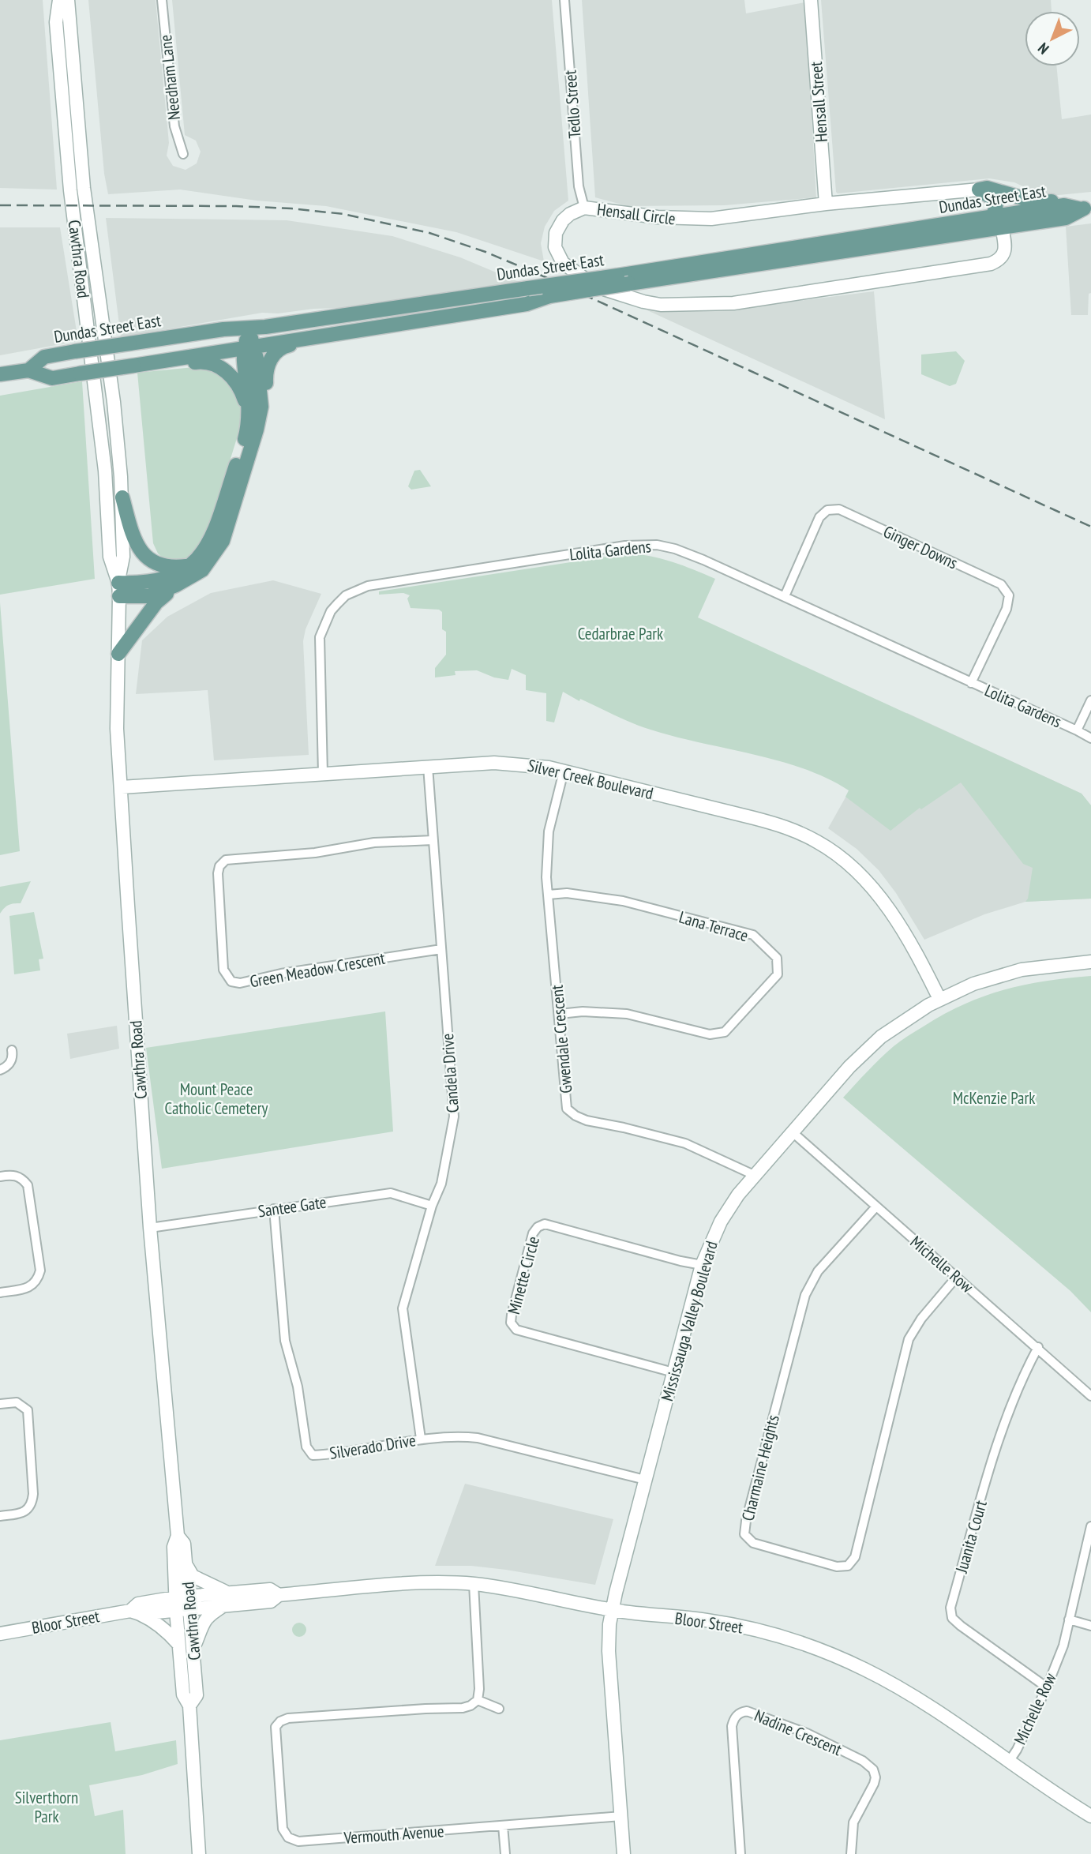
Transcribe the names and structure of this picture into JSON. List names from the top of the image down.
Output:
{
  "streets": {
    "main road": ["Dundas Street East"],
    "street": [
      "Needham Lane",
      "Hensall Street",
      "Tedlo Street",
      "Hensall Circle",
      "Cawthra Road",
      "Ginger Downs",
      "Lolita Gardens",
      "Silver Creek Boulevard",
      "Lana Terrace",
      "Green Meadow Crescent",
      "Gwendale Crescent",
      "Candela Drive",
      "Santee Gate",
      "Michelle Row",
      "Minette Circle",
      "Mississauga Valley Boulevard",
      "Silverado Drive",
      "Charmaine Heights",
      "Juanita Court",
      "Bloor Street",
      "Nadine Crescent",
      "Vermouth Avenue"
    ]
  },
  "crossings": [
    ["Hensall Street", "Hensall Circle"],
    ["Tedlo Street", "Hensall Circle"],
    ["Dundas Street East", "Hensall Circle"],
    ["Cawthra Road", "Silver Creek Boulevard"],
    ["Cawthra Road", "Santee Gate"],
    ["Cawthra Road", "Bloor Street"],
    ["Ginger Downs", "Lolita Gardens"],
    ["Lolita Gardens", "Silver Creek Boulevard"],
    ["Silver Creek Boulevard", "Gwendale Crescent"],
    ["Silver Creek Boulevard", "Candela Drive"],
    ["Silver Creek Boulevard", "Mississauga Valley Boulevard"],
    ["Lana Terrace", "Gwendale Crescent"],
    ["Green Meadow Crescent", "Candela Drive"],
    ["Gwendale Crescent", "Mississauga Valley Boulevard"],
    ["Candela Drive", "Santee Gate"],
    ["Candela Drive", "Silverado Drive"],
    ["Santee Gate", "Silverado Drive"],
    ["Michelle Row", "Mississauga Valley Boulevard"],
    ["Michelle Row", "Charmaine Heights"],
    ["Michelle Row", "Juanita Court"],
    ["Michelle Row", "Bloor Street"],
    ["Minette Circle", "Mississauga Valley Boulevard"],
    ["Mississauga Valley Boulevard", "Silverado Drive"],
    ["Mississauga Valley Boulevard", "Bloor Street"],
    ["Mississauga Valley Boulevard", "Vermouth Avenue"]
  ],
  "parks": [
    "Cedarbrae Park",
    "Mount Peace Catholic Cemetery",
    "McKenzie Park",
    "Silverthorn Park"
  ],
  "north": "bottom left"
}
